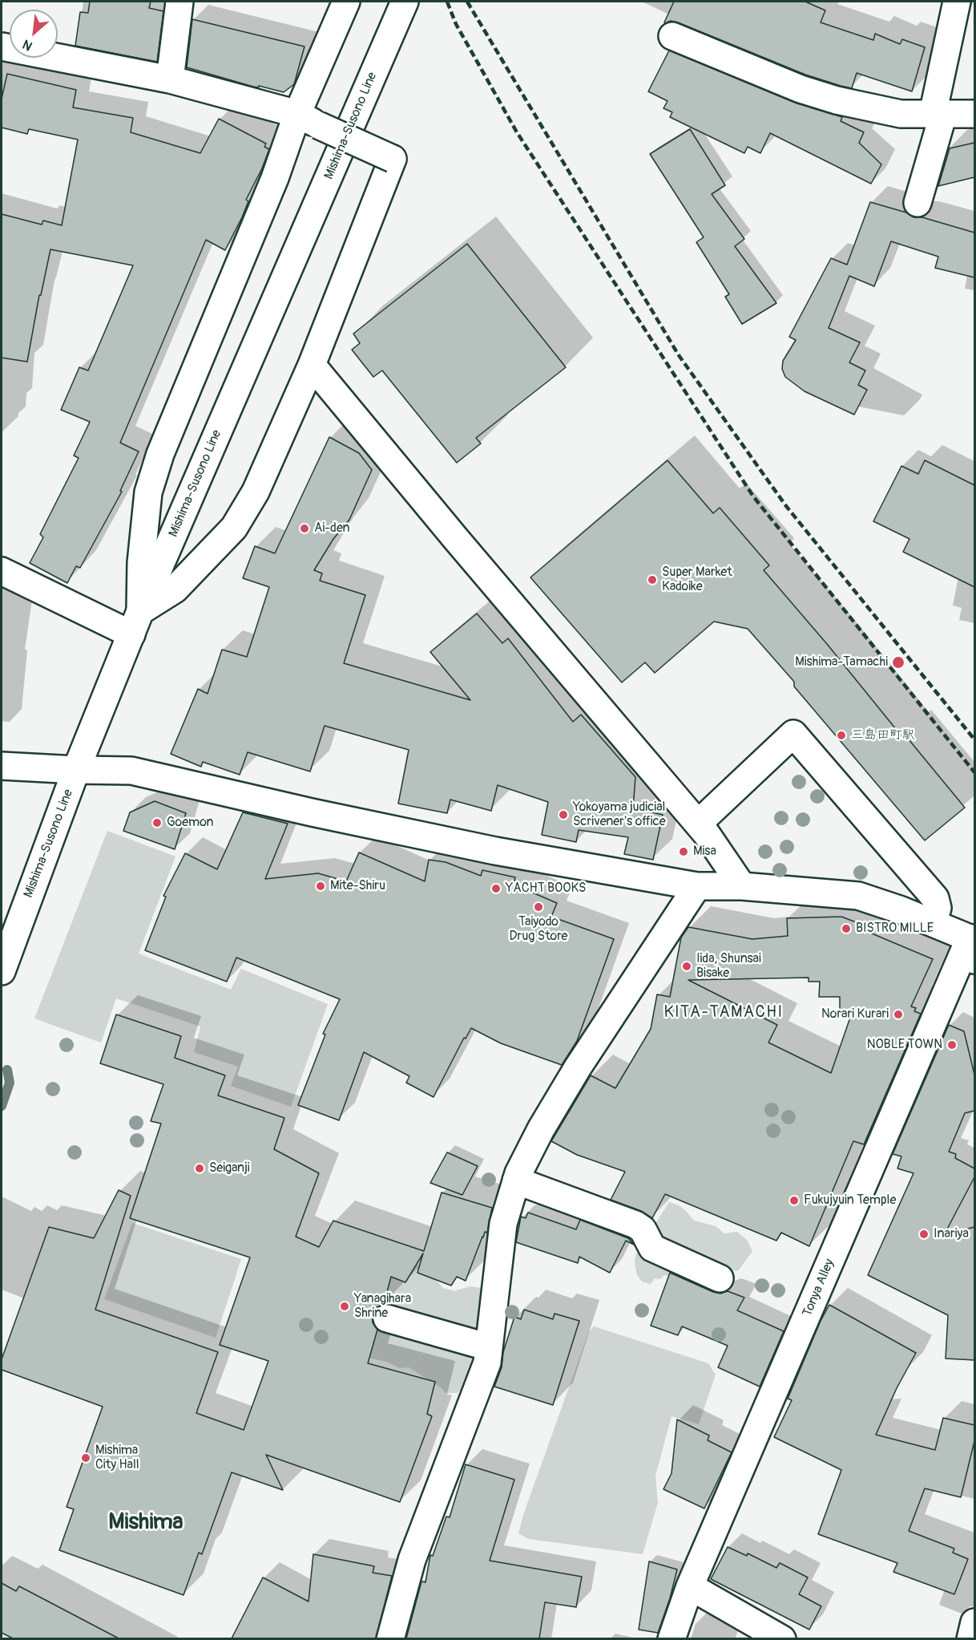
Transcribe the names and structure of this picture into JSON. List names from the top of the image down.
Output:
{
  "streets": {
    "street": ["Mishima-Susono Line", "Tonya Alley"]
  },
  "districts": ["KITA-TAMACHI", "Mishima"],
  "places": [
    "Ai-den",
    "Super Market Kadoike",
    "Mishima-Tamachi",
    "三島田町駅",
    "Yokoyama judicial Scrivener's office",
    "Goemon",
    "Misa",
    "Mite-Shiru",
    "YACHT BOOKS",
    "Taiyodo Drug Store",
    "BISTRO MILLE",
    "Iida, Shunsai Bisake",
    "Norari Kurari",
    "NOBLE TOWN",
    "Seiganji",
    "Fukujyuin Temple",
    "Inariya",
    "Yanagihara Shrine",
    "Mishima City Hall"
  ],
  "north": "bottom left"
}
